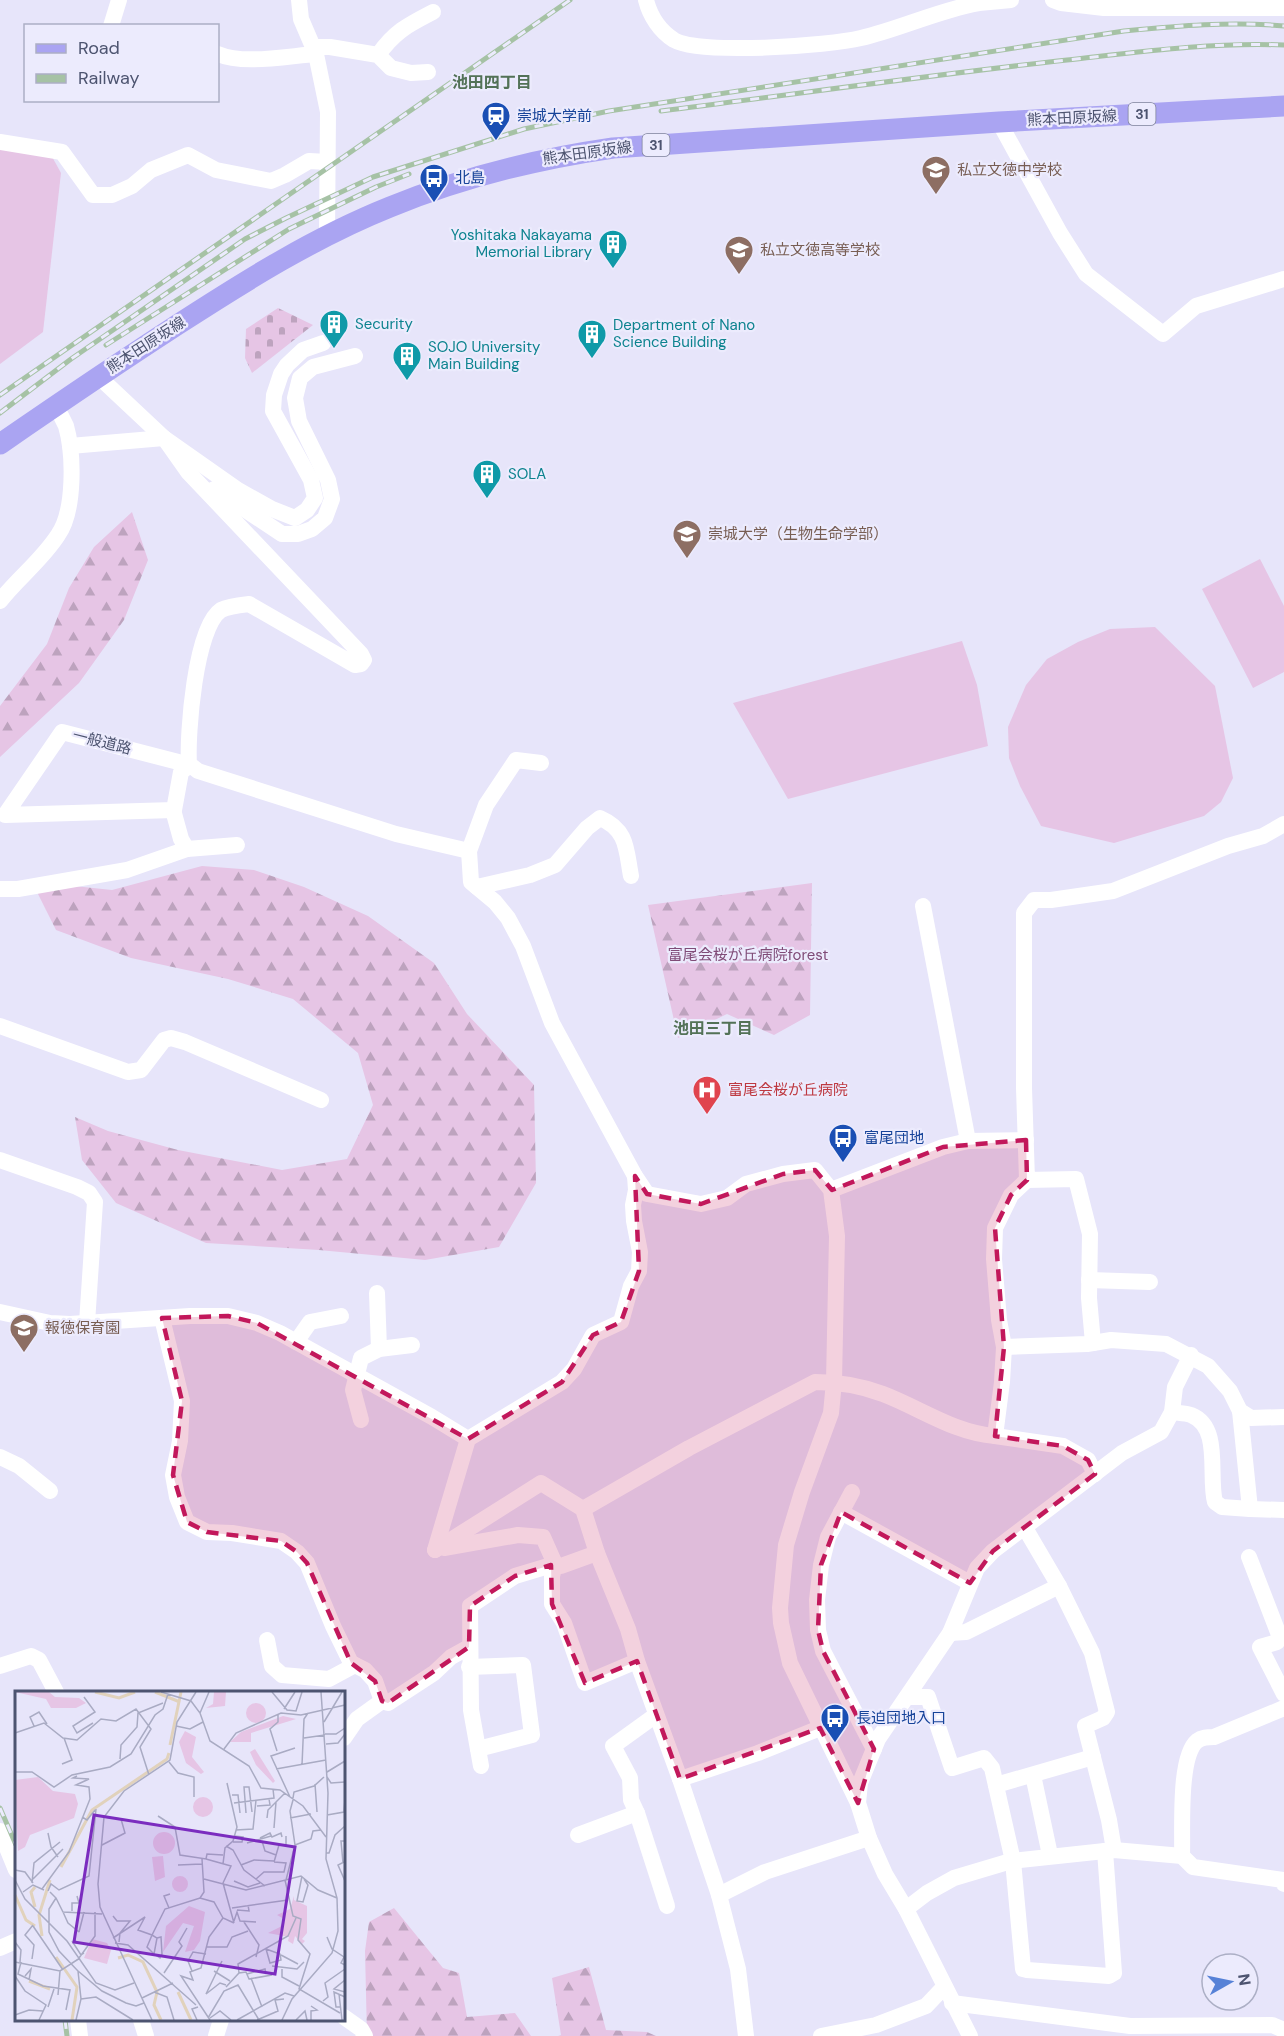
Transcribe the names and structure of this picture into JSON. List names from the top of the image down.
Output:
{
  "streets": {
    "main road": ["31", "熊本田原坂線"],
    "street": ["一般道路"]
  },
  "districts": ["池田四丁目", "池田三丁目"],
  "parks": ["富尾会桜が丘病院forest"],
  "places": {
    "station": ["崇城大学前"],
    "school or university": [
      "私立文徳中学校",
      "私立文徳高等学校",
      "崇城大学（生物生命学部）",
      "報徳保育園"
    ],
    "bus stop": ["北島", "富尾団地", "長迫団地入口"],
    "building": [
      "Yoshitaka Nakayama Memorial Library",
      "Security",
      "Department of Nano Science Building",
      "SOJO University Main Building",
      "SOLA"
    ],
    "hospital": ["富尾会桜が丘病院"]
  },
  "legend": ["Road", "Railway"],
  "north": "right"
}
